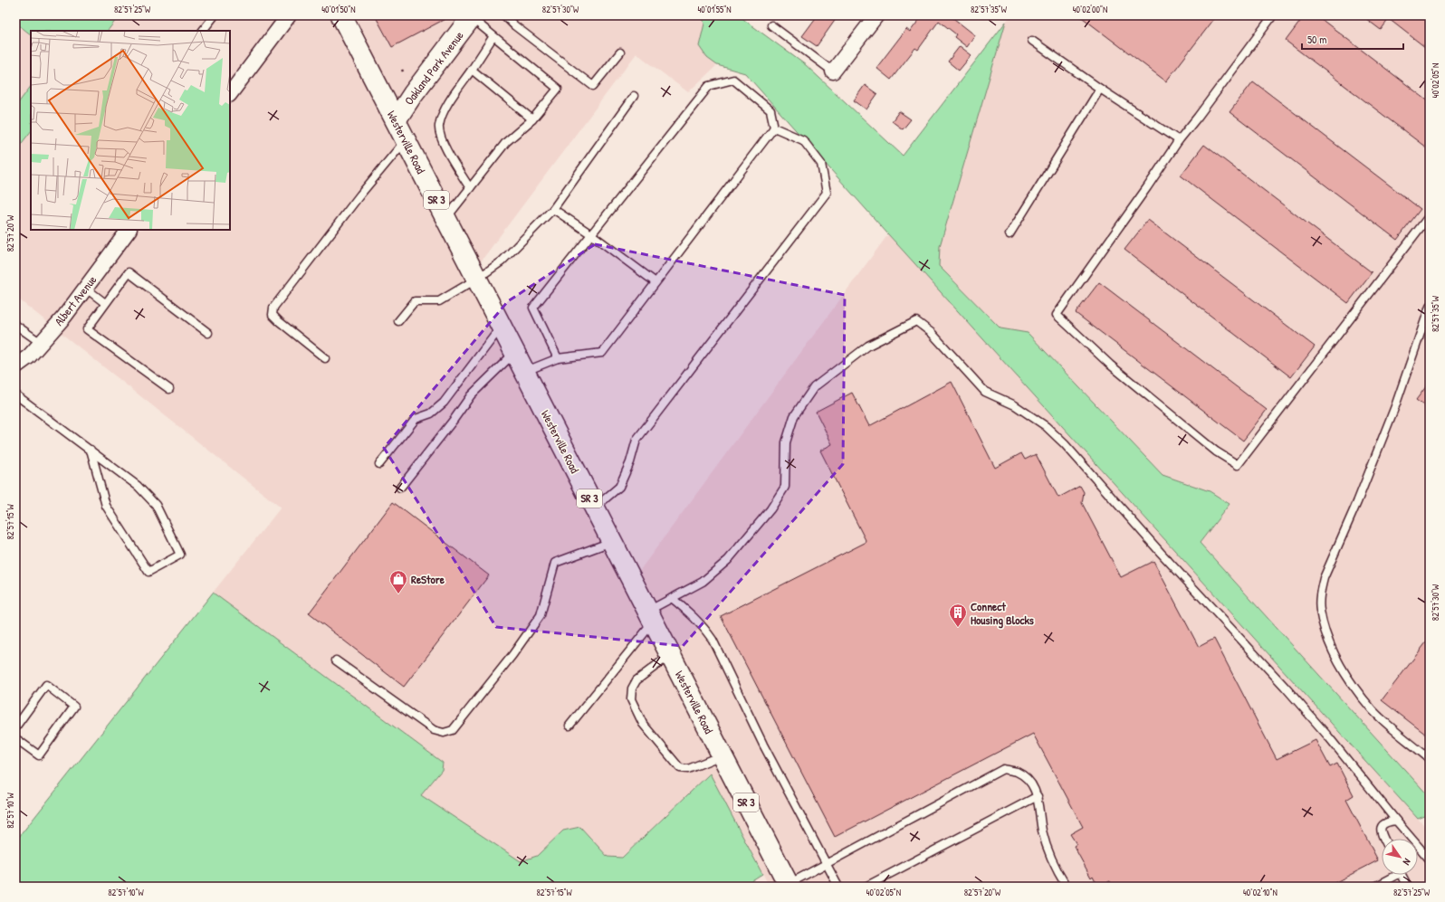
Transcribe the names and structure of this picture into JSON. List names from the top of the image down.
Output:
{
  "streets": {
    "main road": ["Oakland Park Avenue", "Westerville Road", "SR 3"],
    "street": ["Albert Avenue"]
  },
  "crossings": [
    ["Oakland Park Avenue", "Westerville Road"]
  ],
  "places": {
    "shop": ["ReStore"],
    "building": ["Connect Housing Blocks"]
  },
  "scale_bar": "50 m",
  "north": "bottom right",
  "coordinates": [
    "82°57'25\"W",
    "40°01'50\"N",
    "82°57'30\"W",
    "40°01'55\"N",
    "82°57'35\"W",
    "40°02'00\"N",
    "40°02'05\"N",
    "82°57'20\"W",
    "82°57'15\"W",
    "82°57'10\"W",
    "40°02'10\"N"
  ]
}
